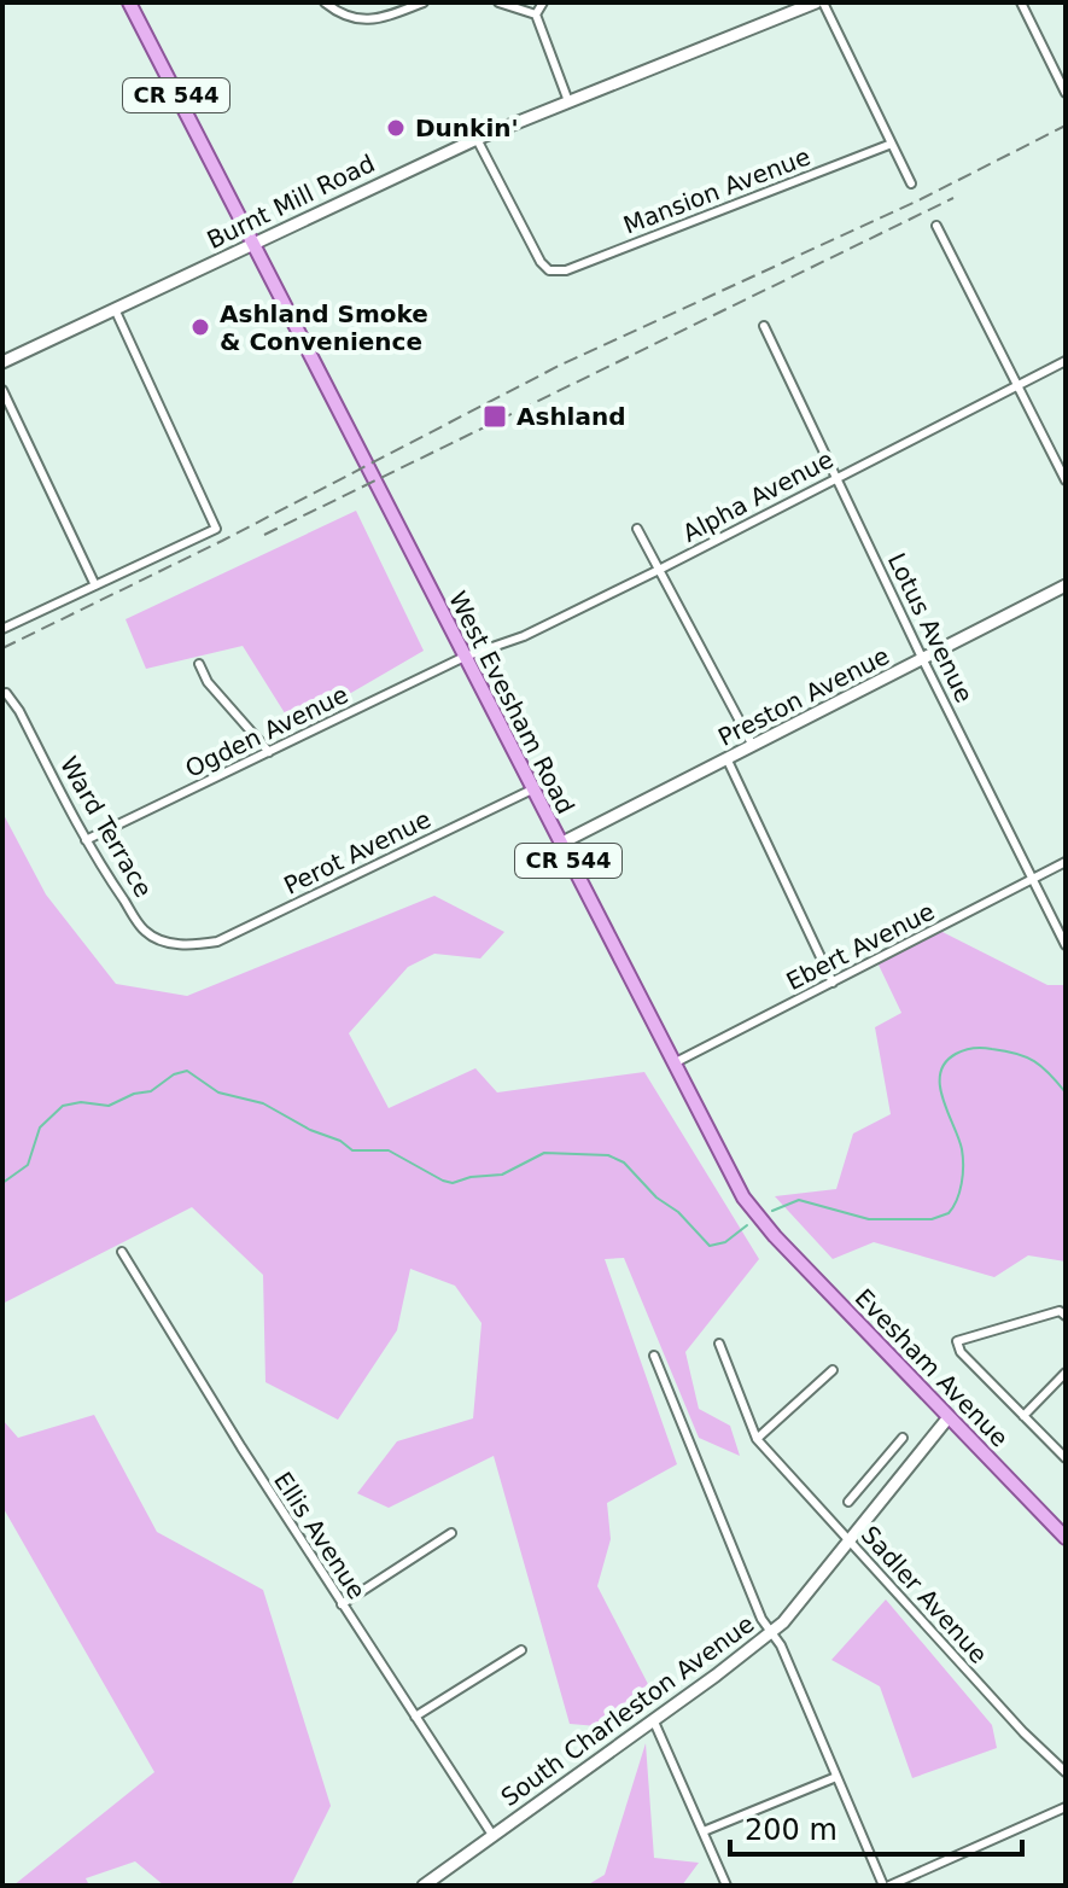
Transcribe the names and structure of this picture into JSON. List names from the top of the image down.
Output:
{
  "streets": {
    "main road": ["CR 544", "West Evesham Road", "Evesham Avenue"],
    "street": [
      "Mansion Avenue",
      "Burnt Mill Road",
      "Alpha Avenue",
      "Lotus Avenue",
      "Preston Avenue",
      "Ogden Avenue",
      "Ward Terrace",
      "Perot Avenue",
      "Ebert Avenue",
      "Ellis Avenue",
      "Sadler Avenue",
      "South Charleston Avenue"
    ]
  },
  "crossings": [
    ["CR 544", "Burnt Mill Road"],
    ["CR 544", "West Evesham Road"],
    ["Mansion Avenue", "Burnt Mill Road"],
    ["Burnt Mill Road", "West Evesham Road"],
    ["Alpha Avenue", "Lotus Avenue"],
    ["Alpha Avenue", "West Evesham Road"],
    ["Alpha Avenue", "Ogden Avenue"],
    ["Lotus Avenue", "Preston Avenue"],
    ["Lotus Avenue", "Ebert Avenue"],
    ["Preston Avenue", "West Evesham Road"],
    ["West Evesham Road", "Ogden Avenue"],
    ["West Evesham Road", "Perot Avenue"],
    ["West Evesham Road", "Ebert Avenue"],
    ["West Evesham Road", "Evesham Avenue"],
    ["Ogden Avenue", "Ward Terrace"],
    ["Ward Terrace", "Perot Avenue"],
    ["Evesham Avenue", "South Charleston Avenue"],
    ["Ellis Avenue", "South Charleston Avenue"],
    ["Sadler Avenue", "South Charleston Avenue"]
  ],
  "places": {
    "other": ["Dunkin'", "Ashland Smoke & Convenience"],
    "transit": ["Ashland"]
  },
  "scale_bar": "200 m"
}
